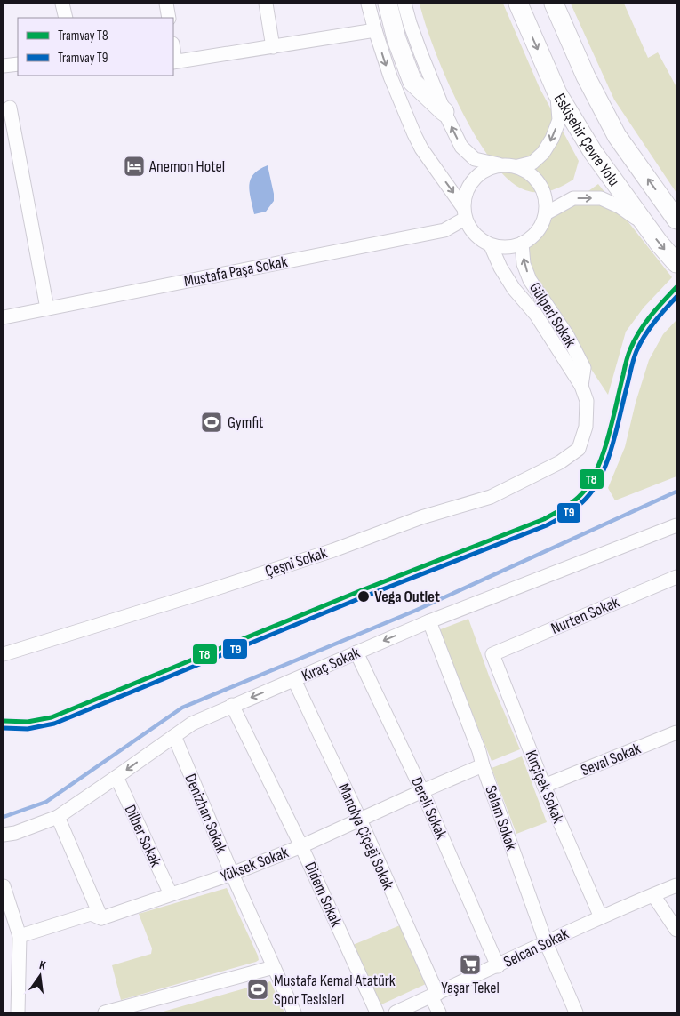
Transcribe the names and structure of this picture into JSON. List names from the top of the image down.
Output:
{
  "streets": {
    "highway": ["Eskişehir Çevre Yolu"],
    "street": [
      "Mustafa Paşa Sokak",
      "Gülperi Sokak",
      "Çeşni Sokak",
      "Nurten Sokak",
      "Kıraç Sokak",
      "Seval Sokak",
      "Kırçiçek Sokak",
      "Dereli Sokak",
      "Denizhan Sokak",
      "Selam Sokak",
      "Dilber Sokak",
      "Manolya Çiçeği Sokak",
      "Yüksek Sokak",
      "Didem Sokak",
      "Selcan Sokak"
    ]
  },
  "crossings": [
    ["Mustafa Paşa Sokak", "Gülperi Sokak"],
    ["Gülperi Sokak", "Çeşni Sokak"],
    ["Nurten Sokak", "Kırçiçek Sokak"],
    ["Kıraç Sokak", "Dereli Sokak"],
    ["Kıraç Sokak", "Denizhan Sokak"],
    ["Kıraç Sokak", "Selam Sokak"],
    ["Kıraç Sokak", "Dilber Sokak"],
    ["Kıraç Sokak", "Manolya Çiçeği Sokak"],
    ["Kıraç Sokak", "Didem Sokak"],
    ["Seval Sokak", "Kırçiçek Sokak"],
    ["Kırçiçek Sokak", "Selcan Sokak"],
    ["Dereli Sokak", "Yüksek Sokak"],
    ["Dereli Sokak", "Selcan Sokak"],
    ["Denizhan Sokak", "Yüksek Sokak"],
    ["Selam Sokak", "Yüksek Sokak"],
    ["Selam Sokak", "Selcan Sokak"],
    ["Dilber Sokak", "Yüksek Sokak"],
    ["Manolya Çiçeği Sokak", "Yüksek Sokak"],
    ["Manolya Çiçeği Sokak", "Selcan Sokak"],
    ["Yüksek Sokak", "Didem Sokak"]
  ],
  "places": {
    "hotel": ["Anemon Hotel"],
    "sports": ["Gymfit", "Mustafa Kemal Atatürk Spor Tesisleri"],
    "other": ["Vega Outlet"],
    "supermarket": ["Yaşar Tekel"]
  },
  "lines": ["tram line T8", "tram line T9"],
  "legend": ["Tramvay T8", "Tramvay T9"],
  "north": "top"
}
